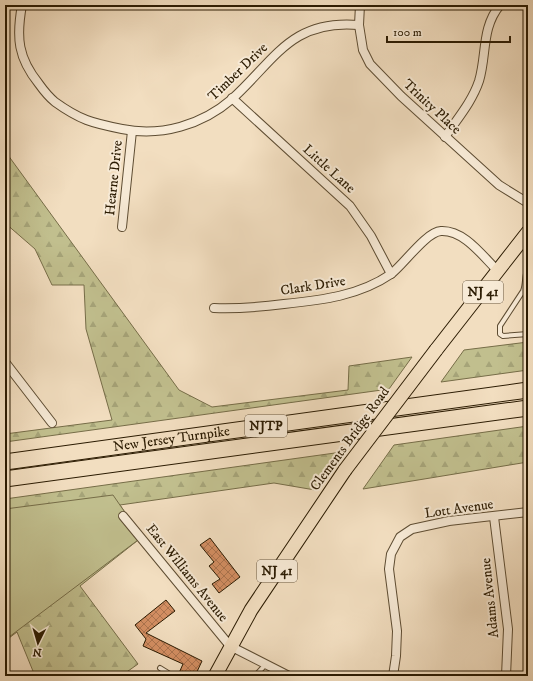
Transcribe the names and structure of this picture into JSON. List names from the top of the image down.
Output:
{
  "streets": {
    "highway": ["NJTP", "New Jersey Turnpike"],
    "main road": ["NJ 41", "Clements Bridge Road"],
    "street": [
      "Timber Drive",
      "Trinity Place",
      "Little Lane",
      "Hearne Drive",
      "Clark Drive",
      "Lott Avenue",
      "East Williams Avenue",
      "Adams Avenue"
    ]
  },
  "crossings": [
    ["Timber Drive", "Trinity Place"],
    ["Timber Drive", "Little Lane"],
    ["Timber Drive", "Hearne Drive"],
    ["Little Lane", "Clark Drive"],
    ["Clark Drive", "Clements Bridge Road"],
    ["Clements Bridge Road", "East Williams Avenue"],
    ["Lott Avenue", "Adams Avenue"]
  ],
  "scale_bar": "100 m",
  "north": "bottom"
}
